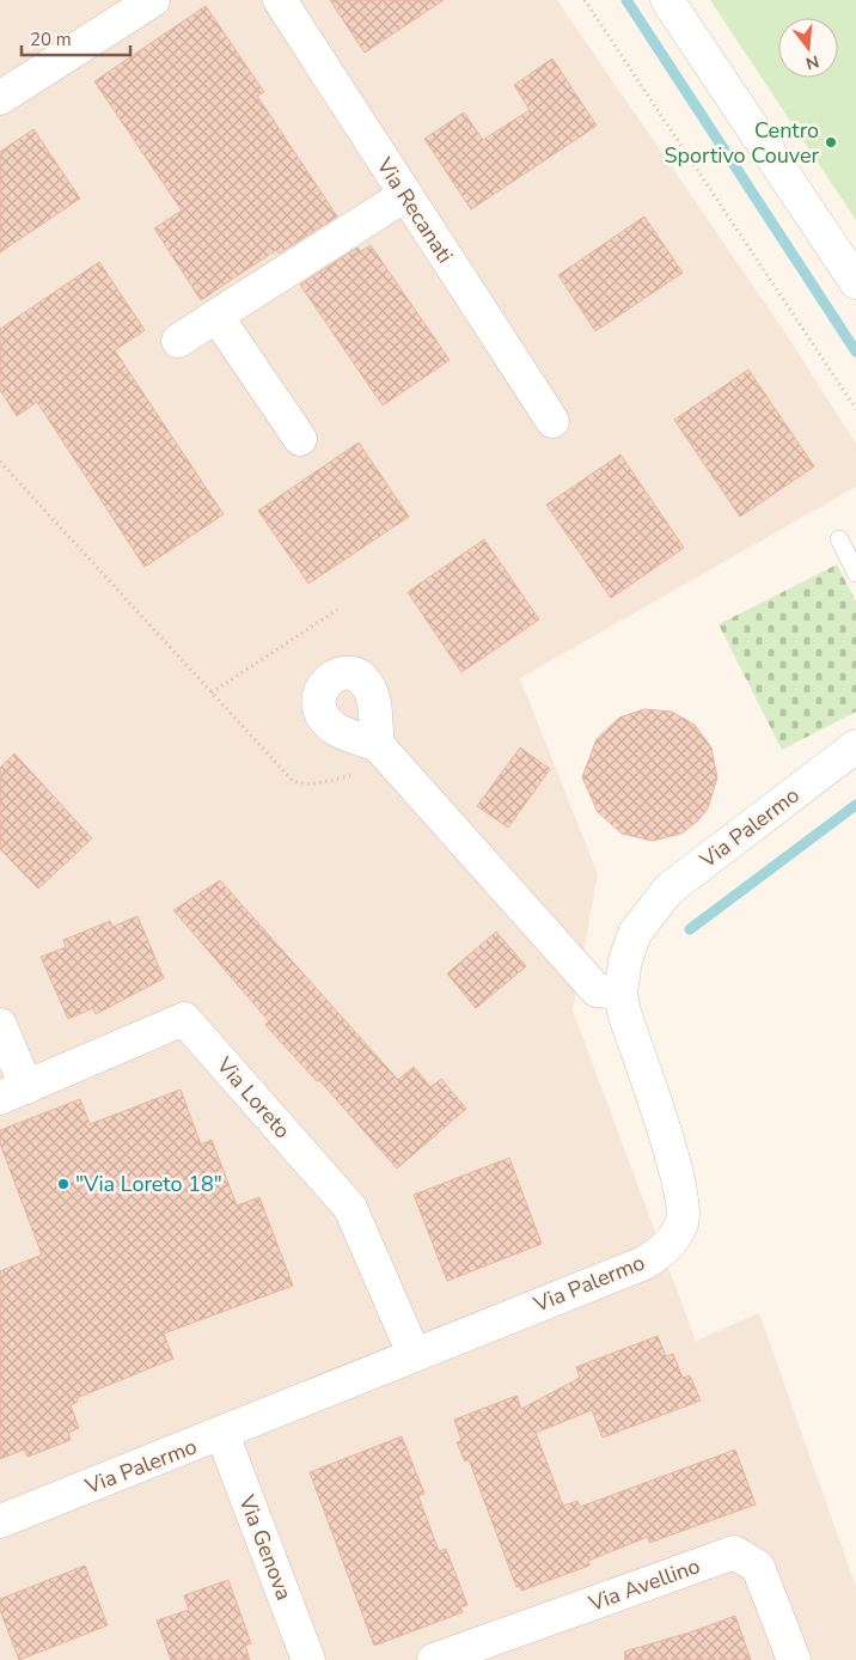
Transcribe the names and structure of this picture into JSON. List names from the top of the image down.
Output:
{
  "streets": {
    "street": [
      "Via Recanati",
      "Via Palermo",
      "Via Loreto",
      "Via Genova",
      "Via Avellino"
    ]
  },
  "crossings": [
    ["Via Palermo", "Via Loreto"],
    ["Via Palermo", "Via Genova"]
  ],
  "places": ["Centro Sportivo Couver", "\"Via Loreto 18\""],
  "scale_bar": "20 m",
  "north": "bottom"
}
